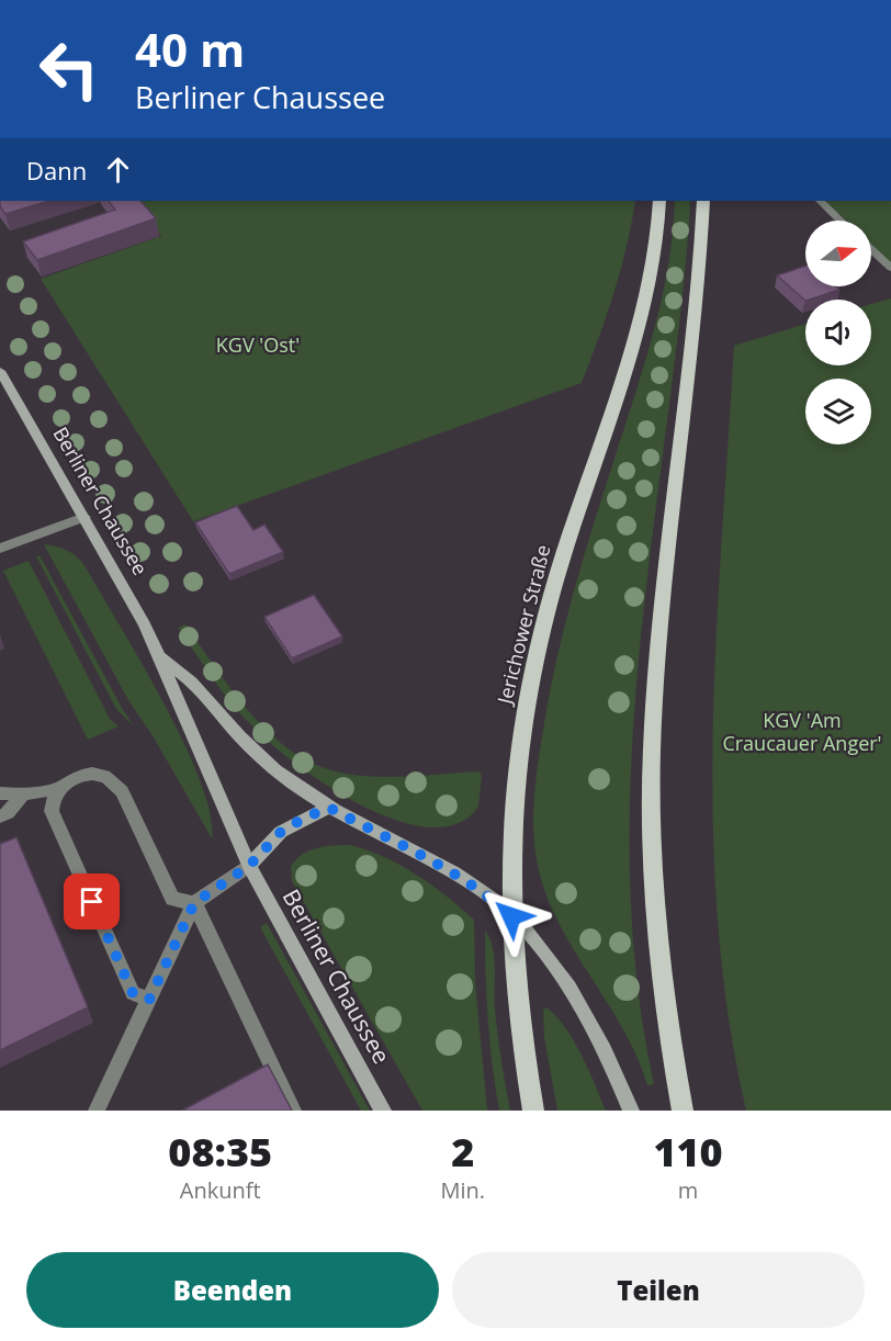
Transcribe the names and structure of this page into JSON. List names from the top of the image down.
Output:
{
  "streets": {
    "main road": ["Berliner Chaussee", "Jerichower Straße"]
  },
  "crossings": [
    ["Berliner Chaussee", "Jerichower Straße"]
  ],
  "parks": ["KGV 'Ost'", "KGV 'Am Craucauer Anger'"],
  "north": "right",
  "page": {
    "turn": ["40 m", "Berliner Chaussee"],
    "then": "Dann",
    "eta": [
      "08:35",
      "Ankunft",
      "2",
      "Min.",
      "110",
      "m"
    ],
    "buttons": ["Beenden", "Teilen"]
  }
}
